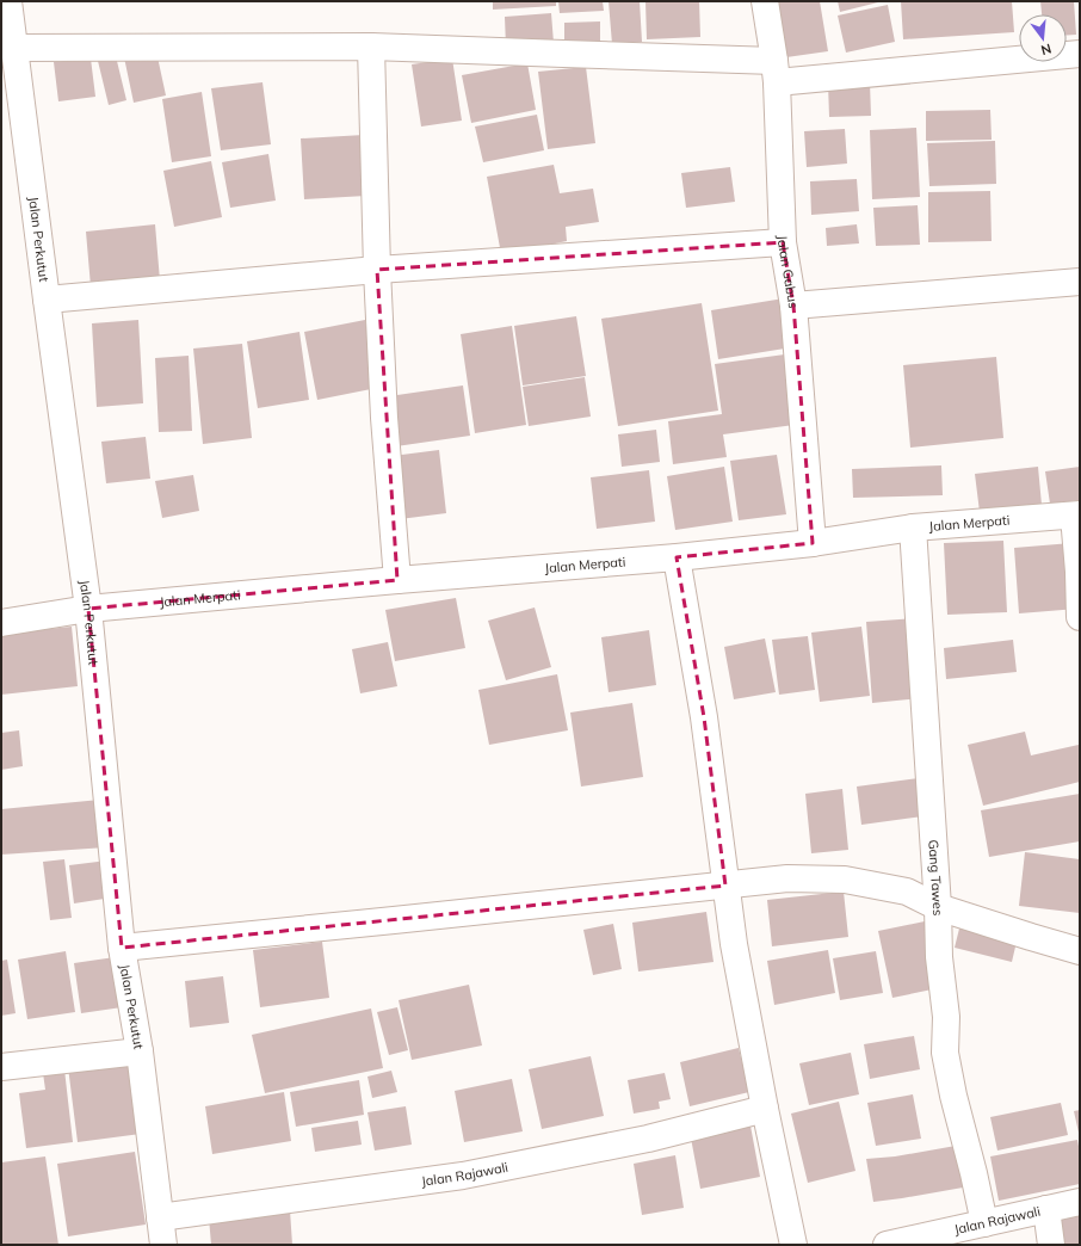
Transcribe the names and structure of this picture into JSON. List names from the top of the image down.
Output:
{
  "streets": {
    "street": [
      "Jalan Perkutut",
      "Jalan Gabus",
      "Jalan Merpati",
      "Gang Tawes",
      "Jalan Rajawali"
    ]
  },
  "crossings": [
    ["Jalan Perkutut", "Jalan Merpati"],
    ["Jalan Perkutut", "Jalan Rajawali"],
    ["Jalan Gabus", "Jalan Merpati"],
    ["Jalan Merpati", "Gang Tawes"],
    ["Gang Tawes", "Jalan Rajawali"]
  ],
  "north": "bottom"
}
